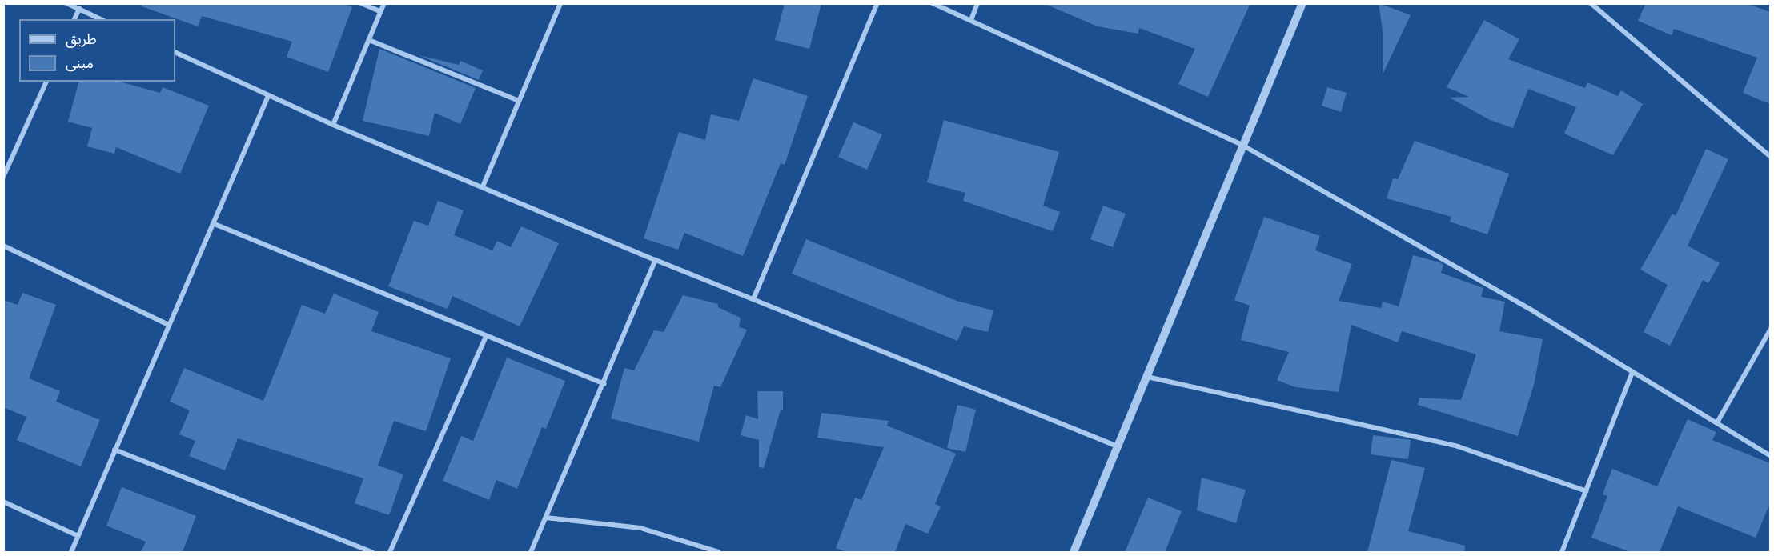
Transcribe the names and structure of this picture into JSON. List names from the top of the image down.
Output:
{
  "legend": ["طريق", "مبنى"]
}
